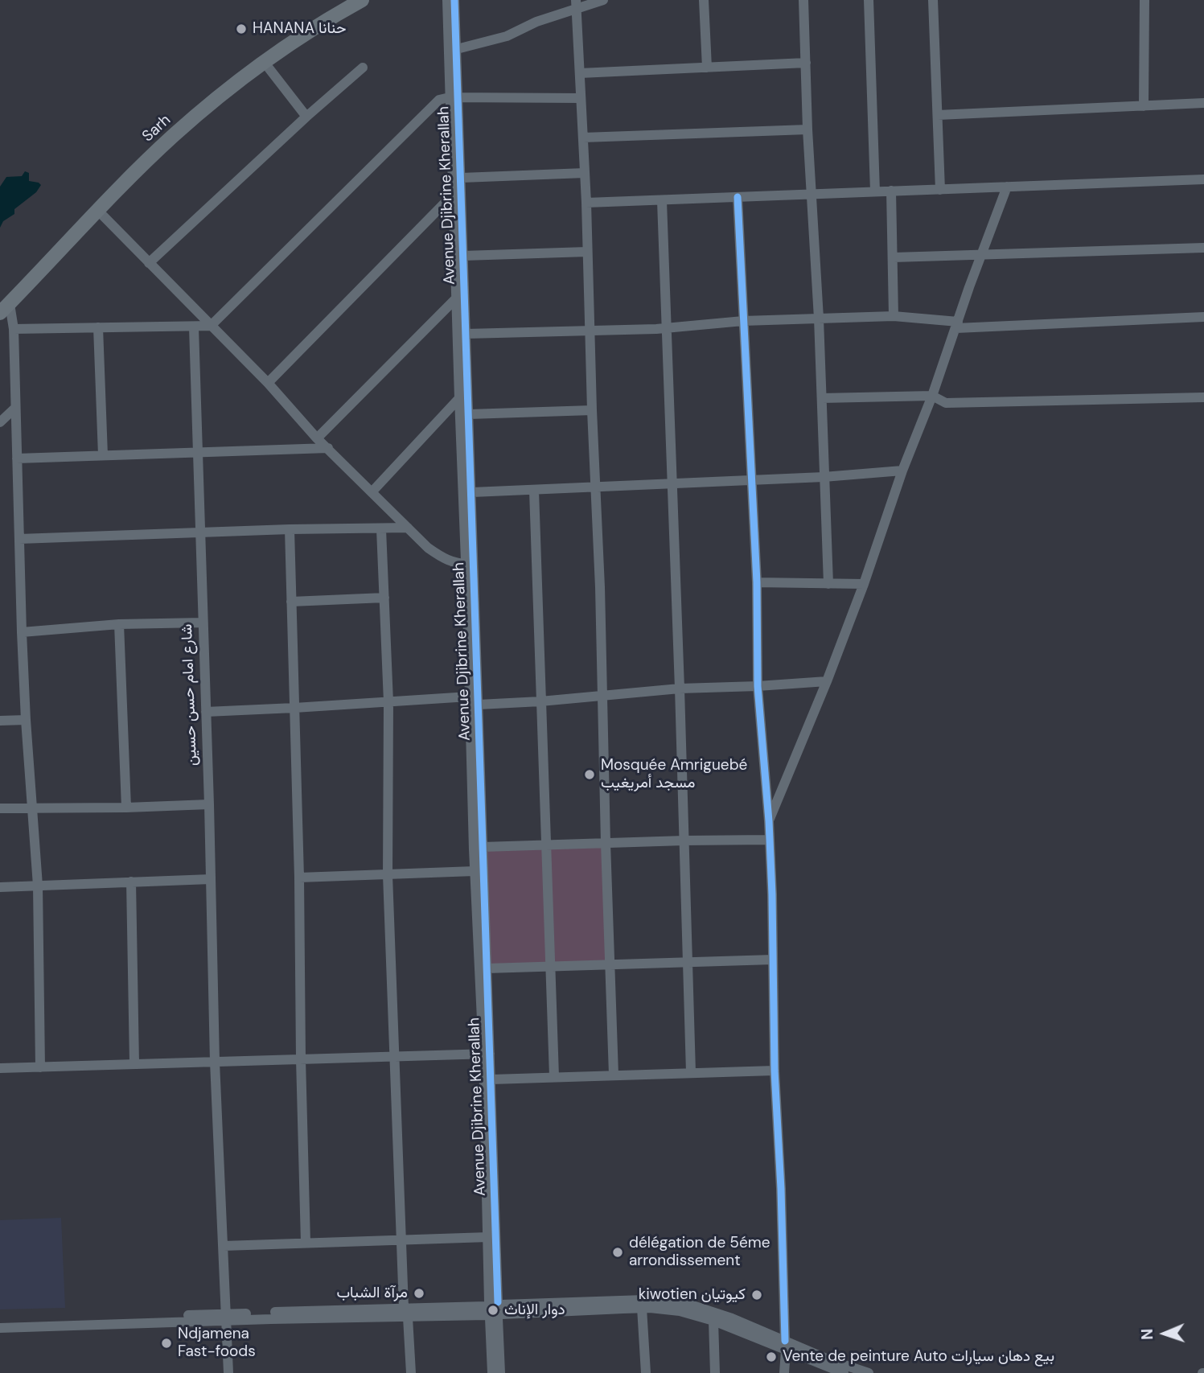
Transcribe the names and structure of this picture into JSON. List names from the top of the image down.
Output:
{
  "streets": {
    "highway": ["Sarh"],
    "street": ["Avenue Djibrine Kherallah", "شارع امام حسن حسين"]
  },
  "places": [
    "HANANA حنانا",
    "Mosquée Amriguebé مسجد أمريغيب",
    "délégation de 5éme arrondissement",
    "مرآة الشباب",
    "kiwotien كيوتيان",
    "دوار الإناث",
    "Ndjamena Fast-foods",
    "Vente de peinture Auto بيع دهان سيارات"
  ],
  "north": "left"
}
